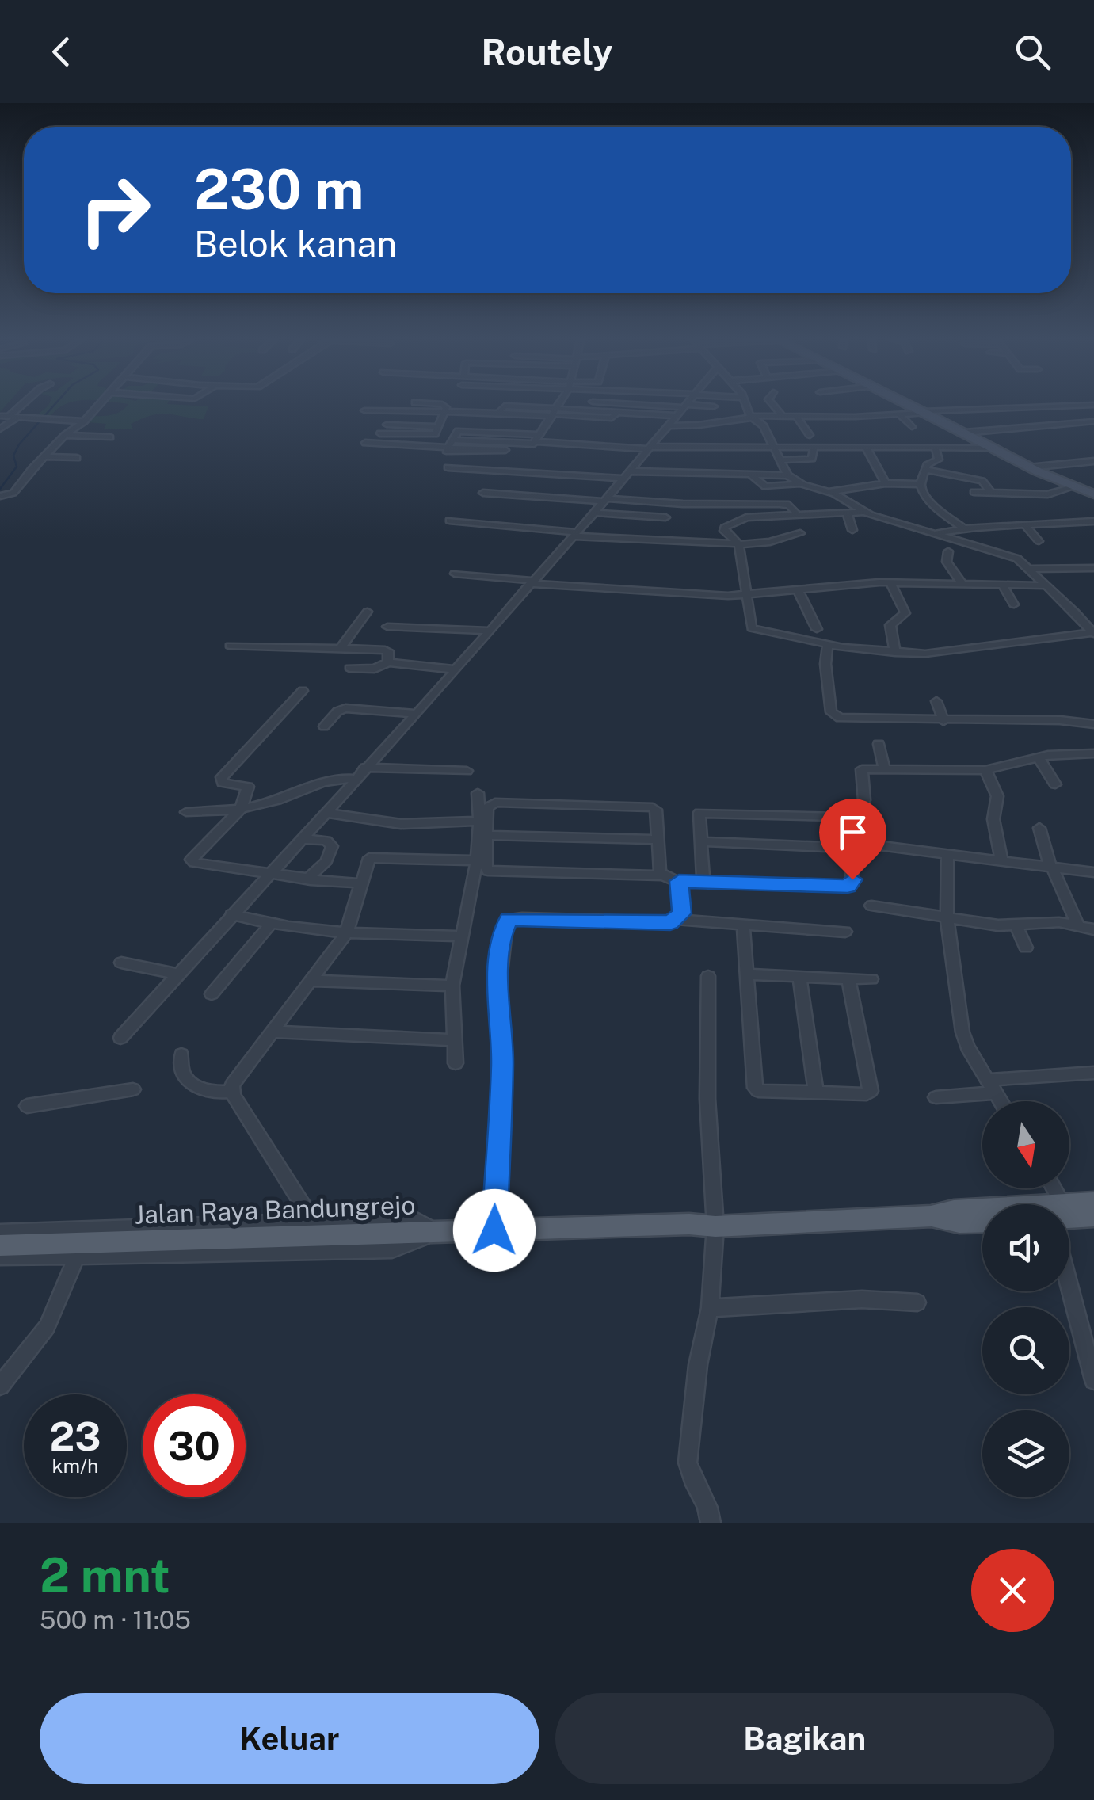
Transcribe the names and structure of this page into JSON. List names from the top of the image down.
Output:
{
  "streets": {
    "main road": ["Jalan Raya Bandungrejo"]
  },
  "north": "bottom",
  "page": {
    "header": "Routely",
    "turn": ["230 m", "Belok kanan"],
    "speed": "23 km/h",
    "limit": "30",
    "heading": ["2 mnt", "500 m · 11:05"],
    "buttons": ["Keluar", "Bagikan"]
  }
}
